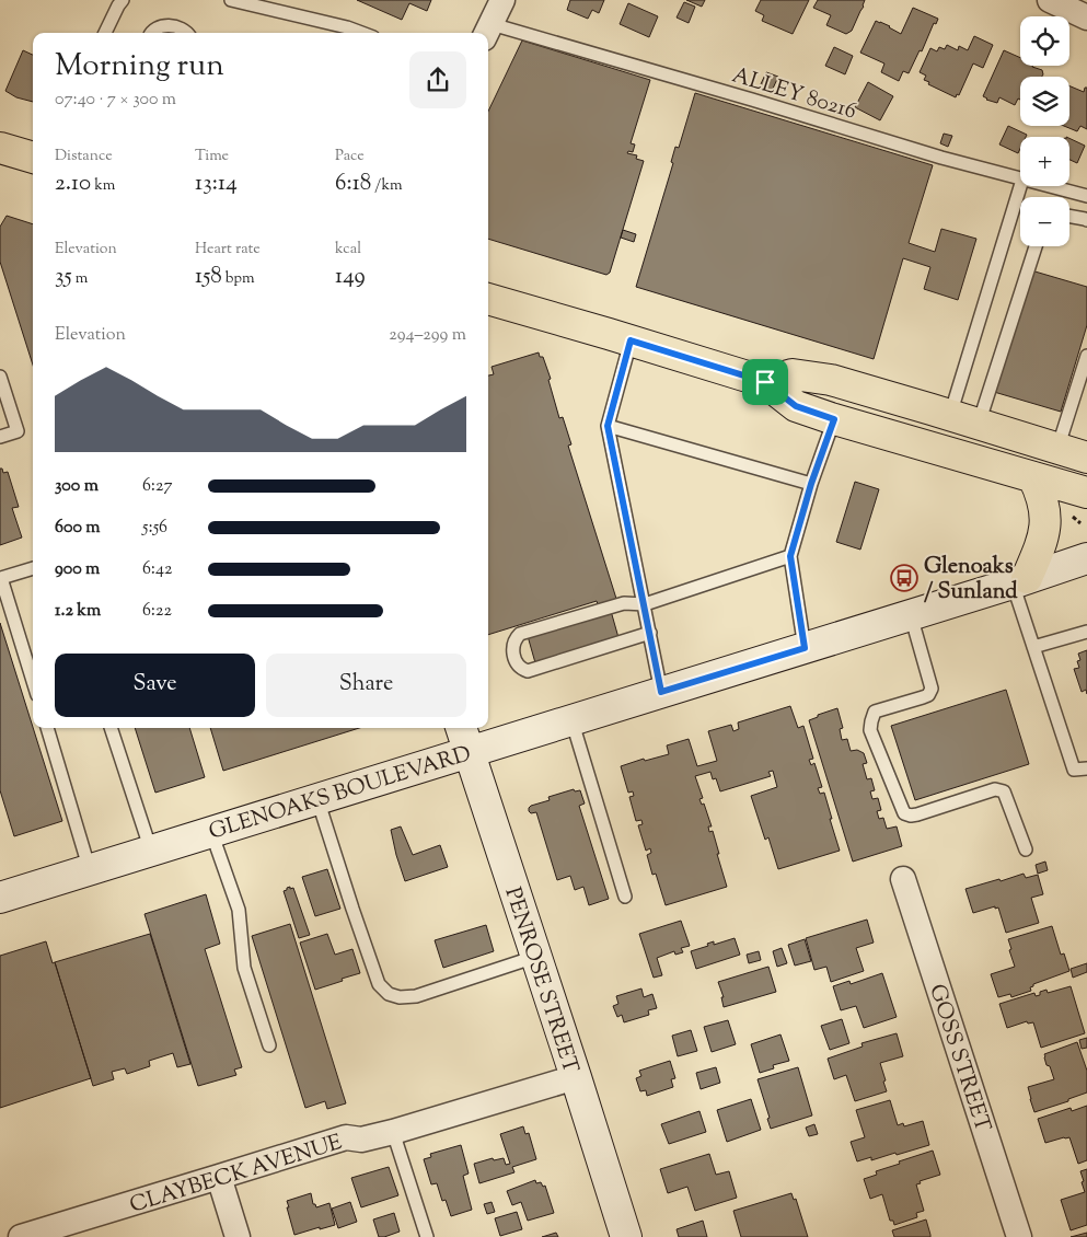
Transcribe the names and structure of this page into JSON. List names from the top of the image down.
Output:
{
  "streets": {
    "main road": ["GLENOAKS BOULEVARD", "PENROSE STREET"],
    "street": ["GOSS STREET", "CLAYBECK AVENUE"],
    "lane": ["ALLEY 80216"]
  },
  "crossings": [
    ["GLENOAKS BOULEVARD", "PENROSE STREET"],
    ["PENROSE STREET", "CLAYBECK AVENUE"]
  ],
  "places": {
    "bus stop": ["Glenoaks / Sunland"]
  },
  "page": {
    "map_buttons": ["+", "−"],
    "heading": ["Morning run", "07:40 · 7 × 300 m"],
    "stats": [
      ["Distance", "2.10 km"],
      ["Time", "13:14"],
      ["Pace", "6:18 /km"],
      ["Elevation", "35 m"],
      ["Heart rate", "158 bpm"],
      ["kcal", "149"]
    ],
    "chart": ["Elevation", "294–299 m"],
    "list": [
      {
        "name": "300 m",
        "note": "6:27"
      },
      {
        "name": "600 m",
        "note": "5:56"
      },
      {
        "name": "900 m",
        "note": "6:42"
      },
      {
        "name": "1.2 km",
        "note": "6:22"
      }
    ],
    "buttons": ["Save", "Share"]
  }
}
